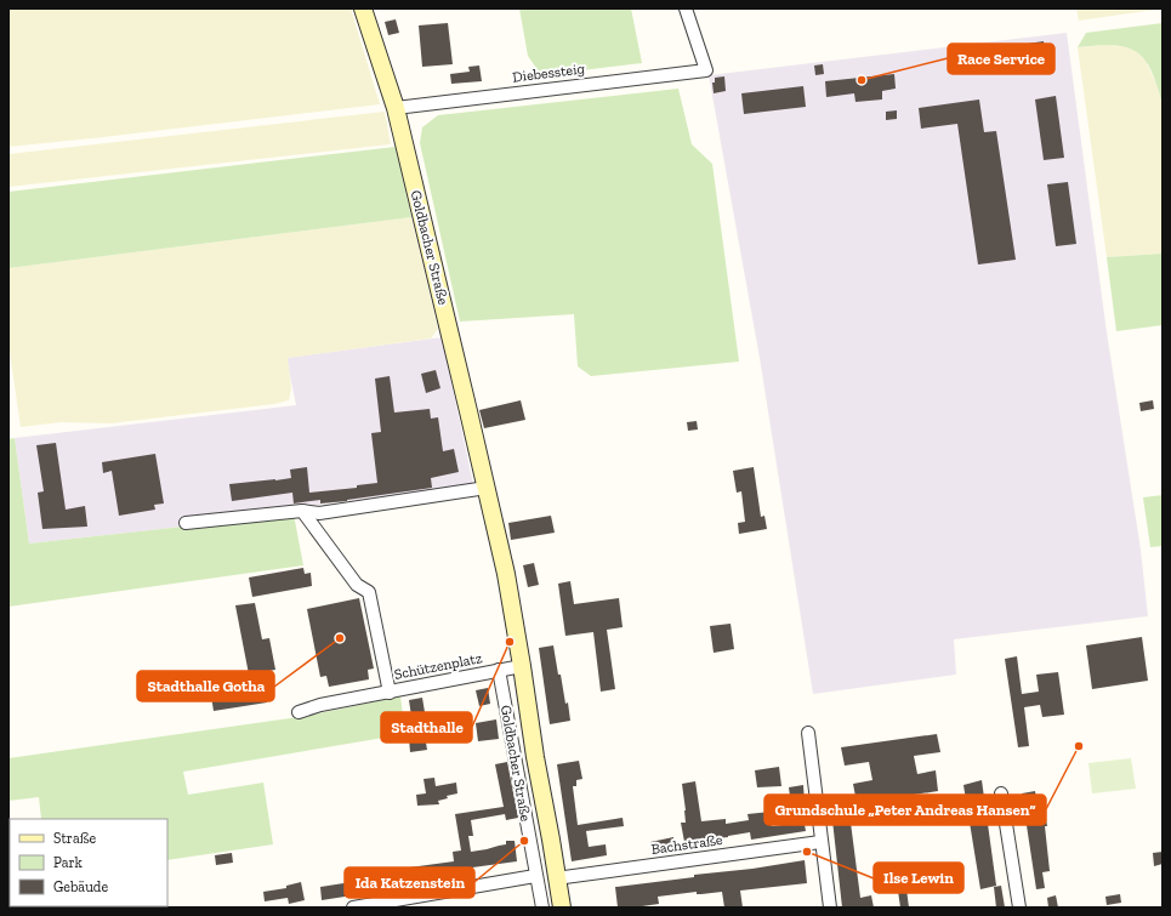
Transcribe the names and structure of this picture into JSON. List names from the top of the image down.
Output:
{
  "streets": {
    "main road": ["Goldbacher Straße"],
    "street": ["Diebessteig", "Schützenplatz", "Bachstraße"]
  },
  "crossings": [
    ["Diebessteig", "Goldbacher Straße"],
    ["Goldbacher Straße", "Schützenplatz"],
    ["Goldbacher Straße", "Bachstraße"]
  ],
  "places": [
    "Race Service",
    "Stadthalle Gotha",
    "Stadthalle",
    "Grundschule „Peter Andreas Hansen“",
    "Ida Katzenstein",
    "Ilse Lewin"
  ],
  "legend": ["Straße", "Park", "Gebäude"]
}
